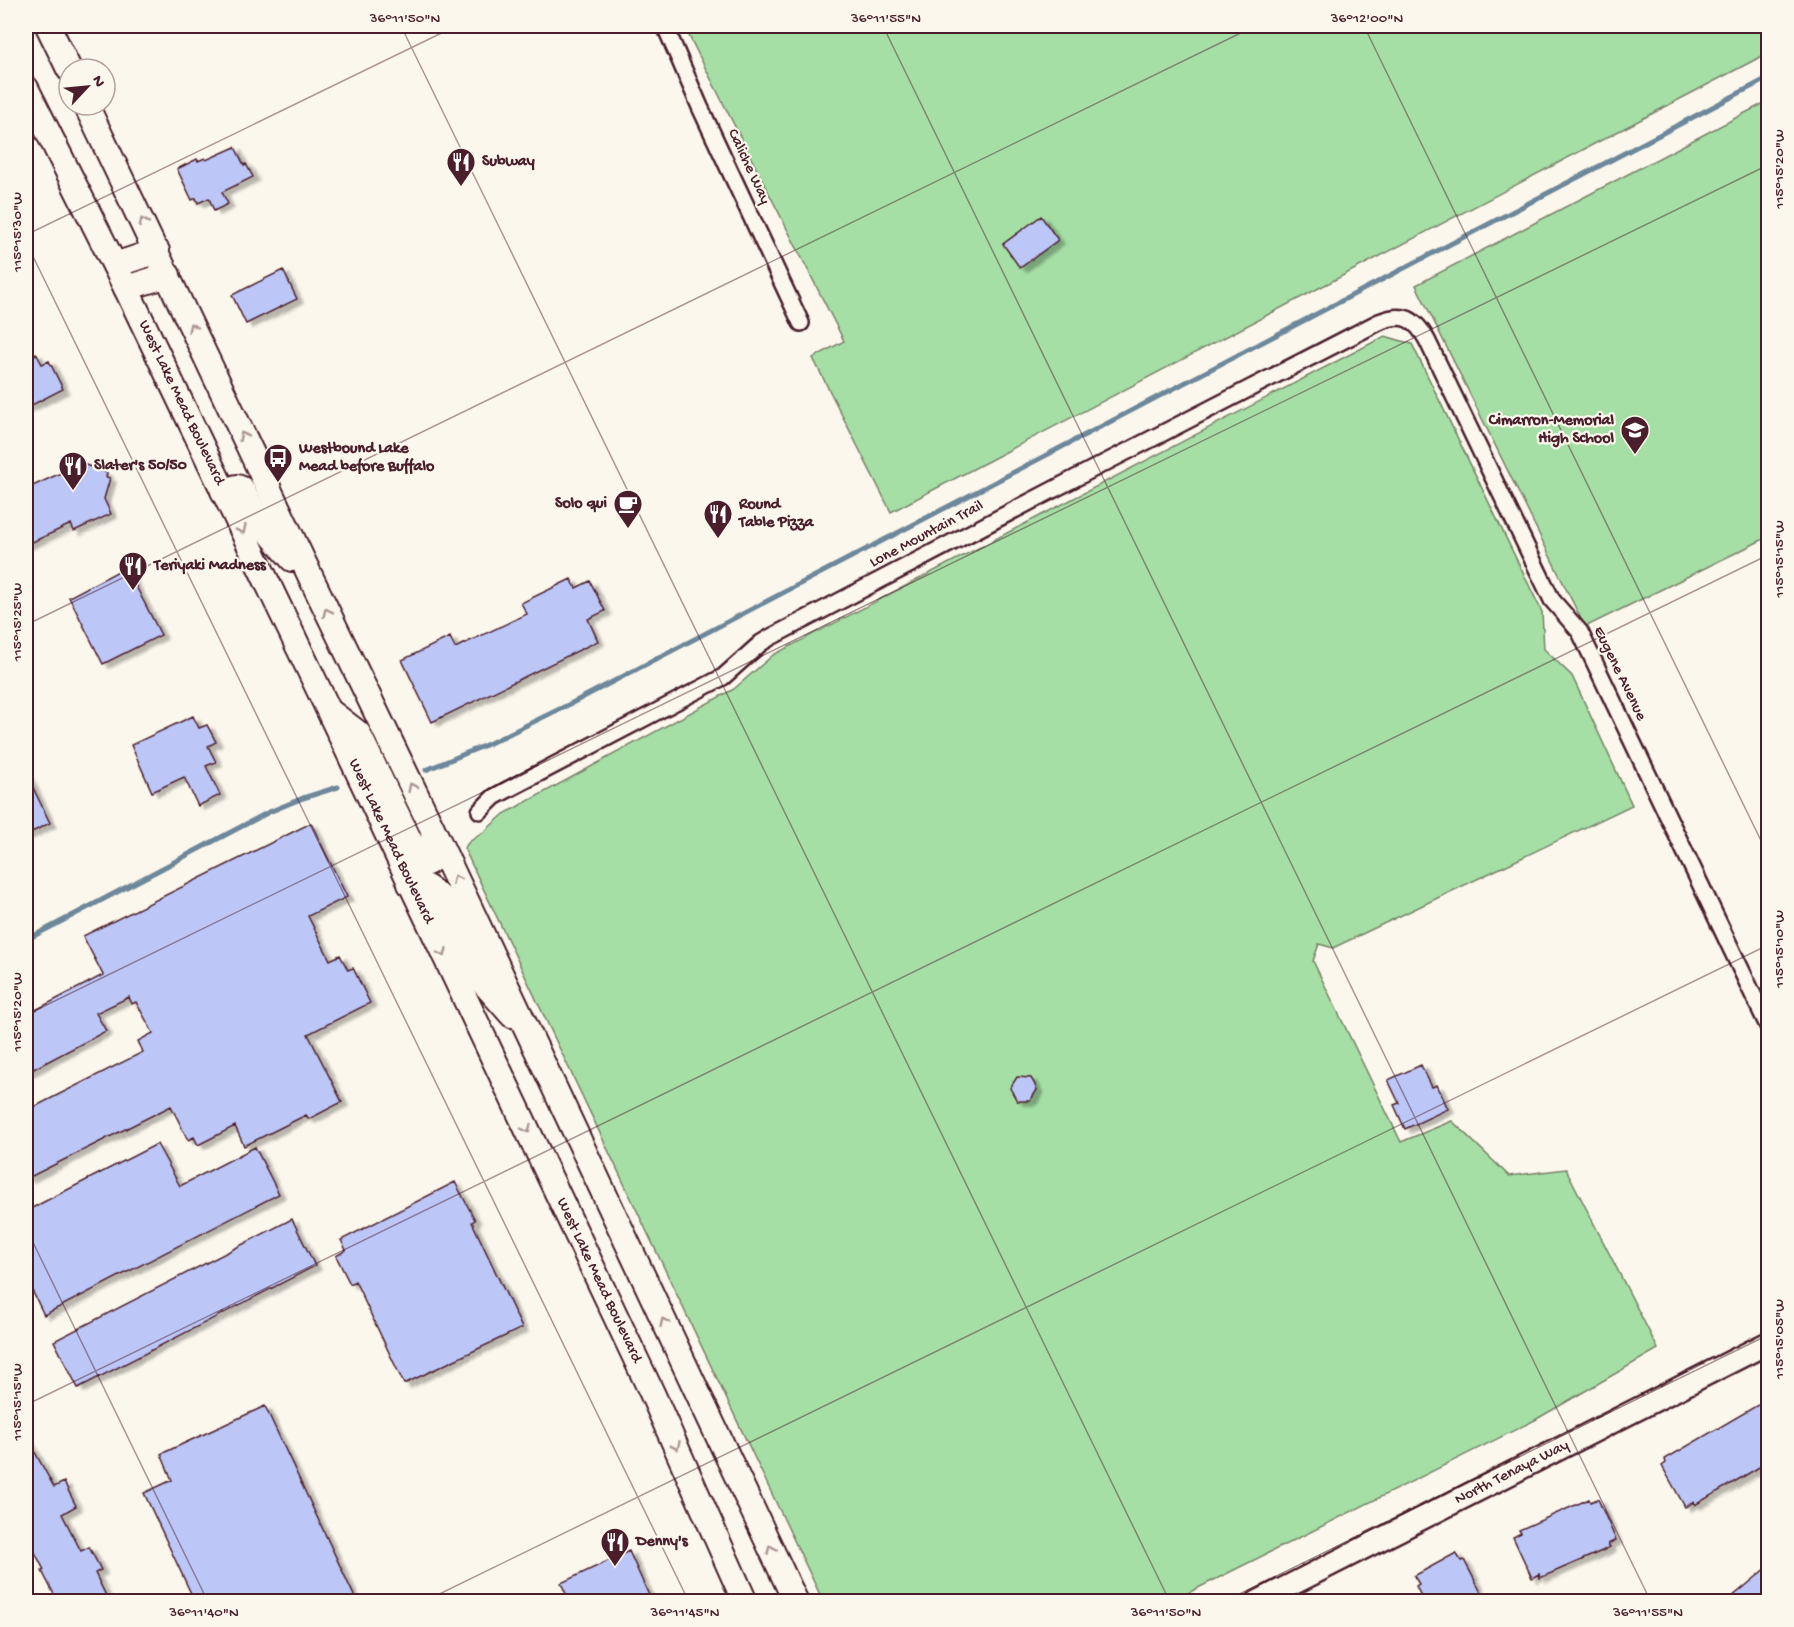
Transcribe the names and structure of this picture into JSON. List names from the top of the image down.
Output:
{
  "streets": {
    "main road": ["West Lake Mead Boulevard", "North Tenaya Way"],
    "street": ["Caliche Way", "Lone Mountain Trail", "Eugene Avenue"]
  },
  "crossings": [
    ["Lone Mountain Trail", "Eugene Avenue"]
  ],
  "places": {
    "restaurant": [
      "Subway",
      "Slater's 50/50",
      "Round Table Pizza",
      "Teriyaki Madness",
      "Denny's"
    ],
    "school or university": ["Cimarron-Memorial High School"],
    "bus stop": ["Westbound Lake Mead before Buffalo"],
    "cafe": ["Solo qui"]
  },
  "north": "top right",
  "coordinates": [
    "36°11'50\"N",
    "36°11'55\"N",
    "36°12'00\"N",
    "115°15'20\"W",
    "115°15'30\"W",
    "115°15'15\"W",
    "115°15'25\"W",
    "115°15'10\"W",
    "115°15'05\"W",
    "36°11'40\"N",
    "36°11'45\"N"
  ]
}
